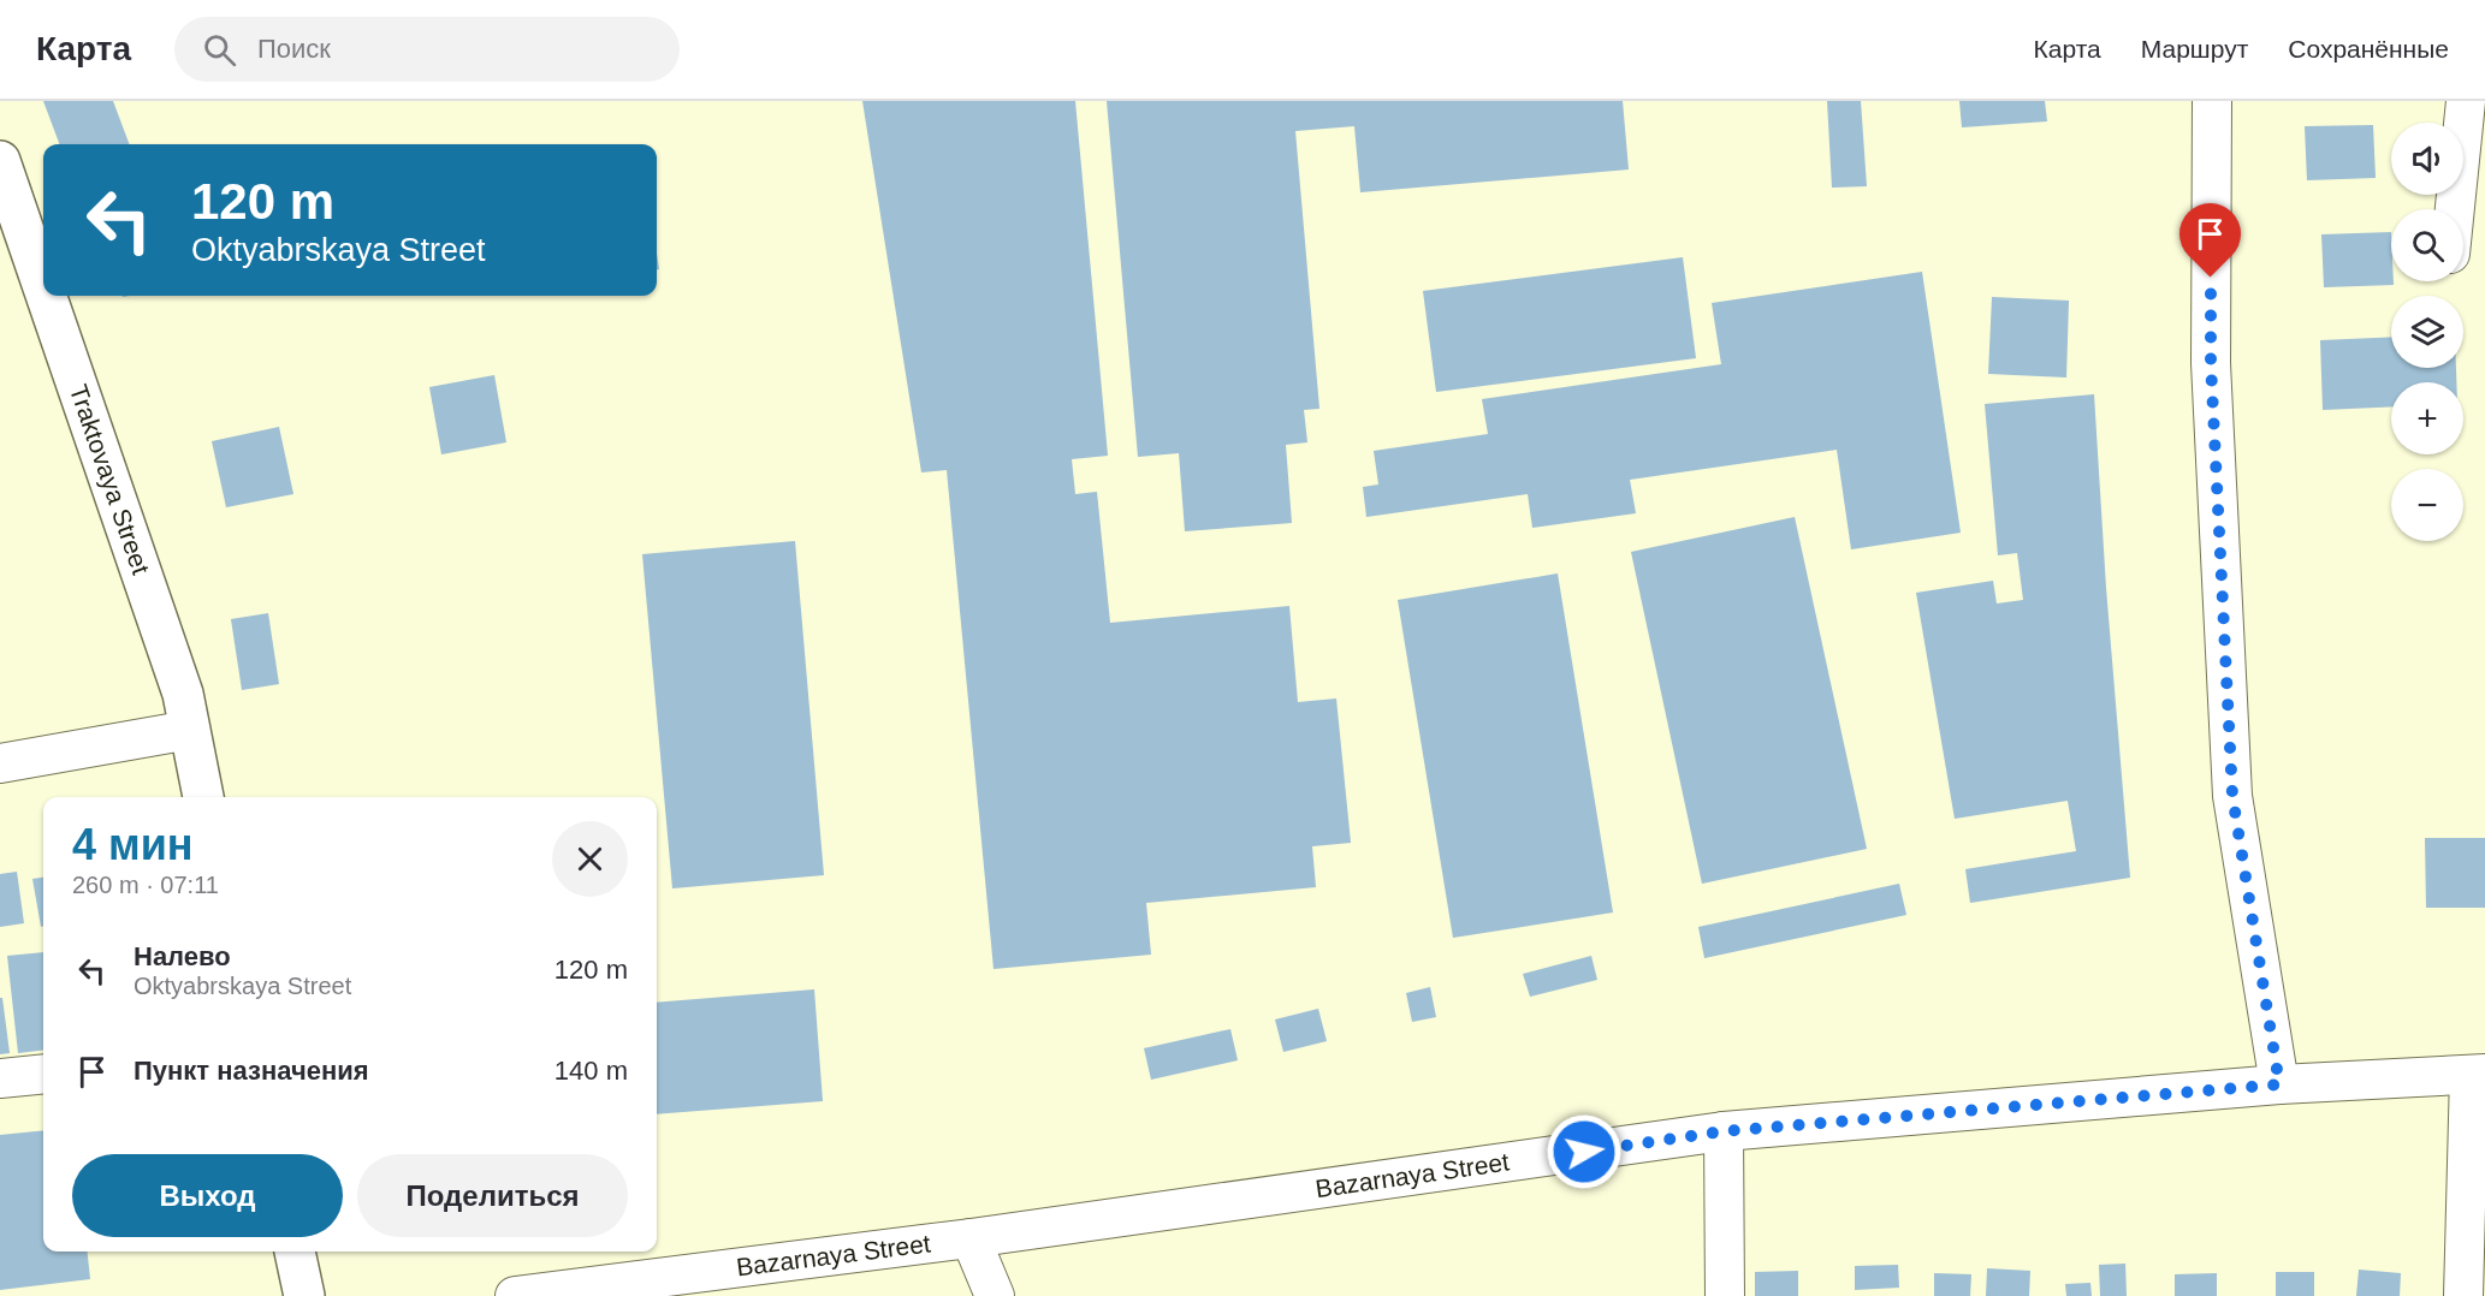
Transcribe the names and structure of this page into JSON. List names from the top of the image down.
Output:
{
  "streets": {
    "main road": ["Traktovaya Street"],
    "street": ["Bazarnaya Street"]
  },
  "page": {
    "header": "Карта",
    "search": "Поиск",
    "nav": ["Карта", "Маршрут", "Сохранённые"],
    "map_buttons": ["+", "−"],
    "turn": ["120 m", "Oktyabrskaya Street"],
    "heading": ["4 мин", "260 m · 07:11"],
    "list": [
      {
        "name": "Налево",
        "note": "Oktyabrskaya Street",
        "value": "120 m"
      },
      {
        "name": "Пункт назначения",
        "value": "140 m"
      }
    ],
    "buttons": ["Выход", "Поделиться"]
  }
}
